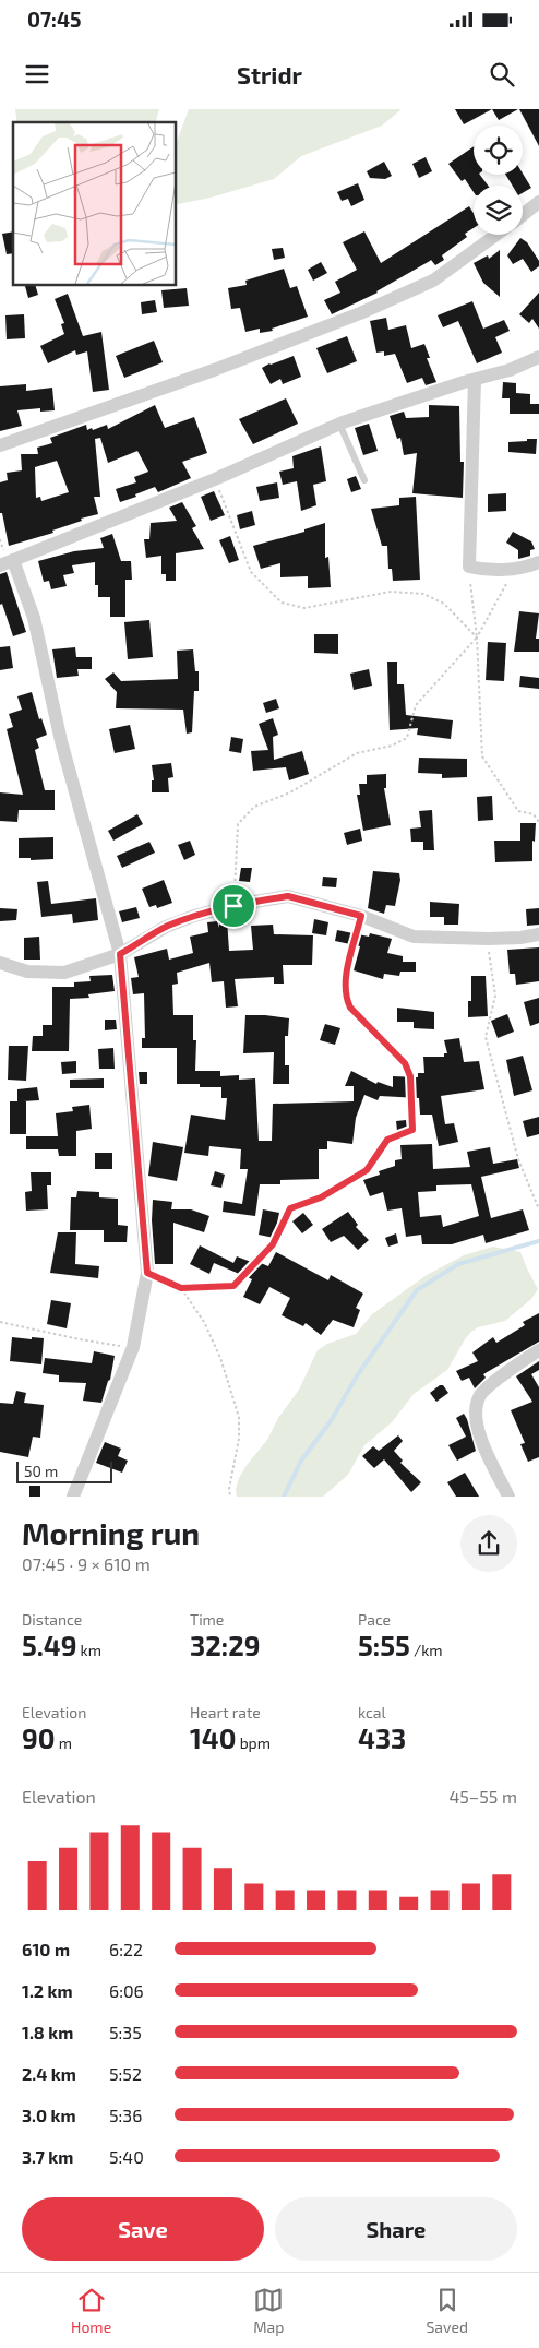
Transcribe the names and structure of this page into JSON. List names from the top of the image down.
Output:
{
  "scale_bar": "50 m",
  "page": {
    "status": "07:45",
    "header": "Stridr",
    "scale": "50 m",
    "heading": ["Morning run", "07:45 · 9 × 610 m"],
    "stats": [
      ["Distance", "5.49 km"],
      ["Time", "32:29"],
      ["Pace", "5:55 /km"],
      ["Elevation", "90 m"],
      ["Heart rate", "140 bpm"],
      ["kcal", "433"]
    ],
    "chart": ["Elevation", "45–55 m"],
    "list": [
      {
        "name": "610 m",
        "note": "6:22"
      },
      {
        "name": "1.2 km",
        "note": "6:06"
      },
      {
        "name": "1.8 km",
        "note": "5:35"
      },
      {
        "name": "2.4 km",
        "note": "5:52"
      },
      {
        "name": "3.0 km",
        "note": "5:36"
      },
      {
        "name": "3.7 km",
        "note": "5:40"
      }
    ],
    "buttons": ["Save", "Share"],
    "tabs": ["Home", "Map", "Saved"]
  }
}
